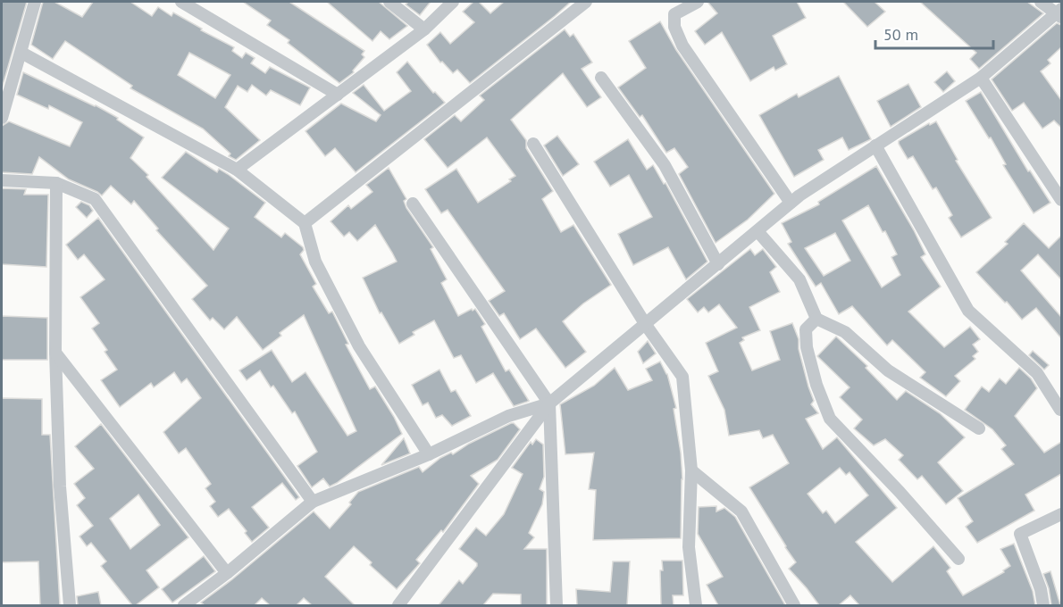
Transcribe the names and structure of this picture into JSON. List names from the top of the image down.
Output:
{
  "scale_bar": "50 m"
}
